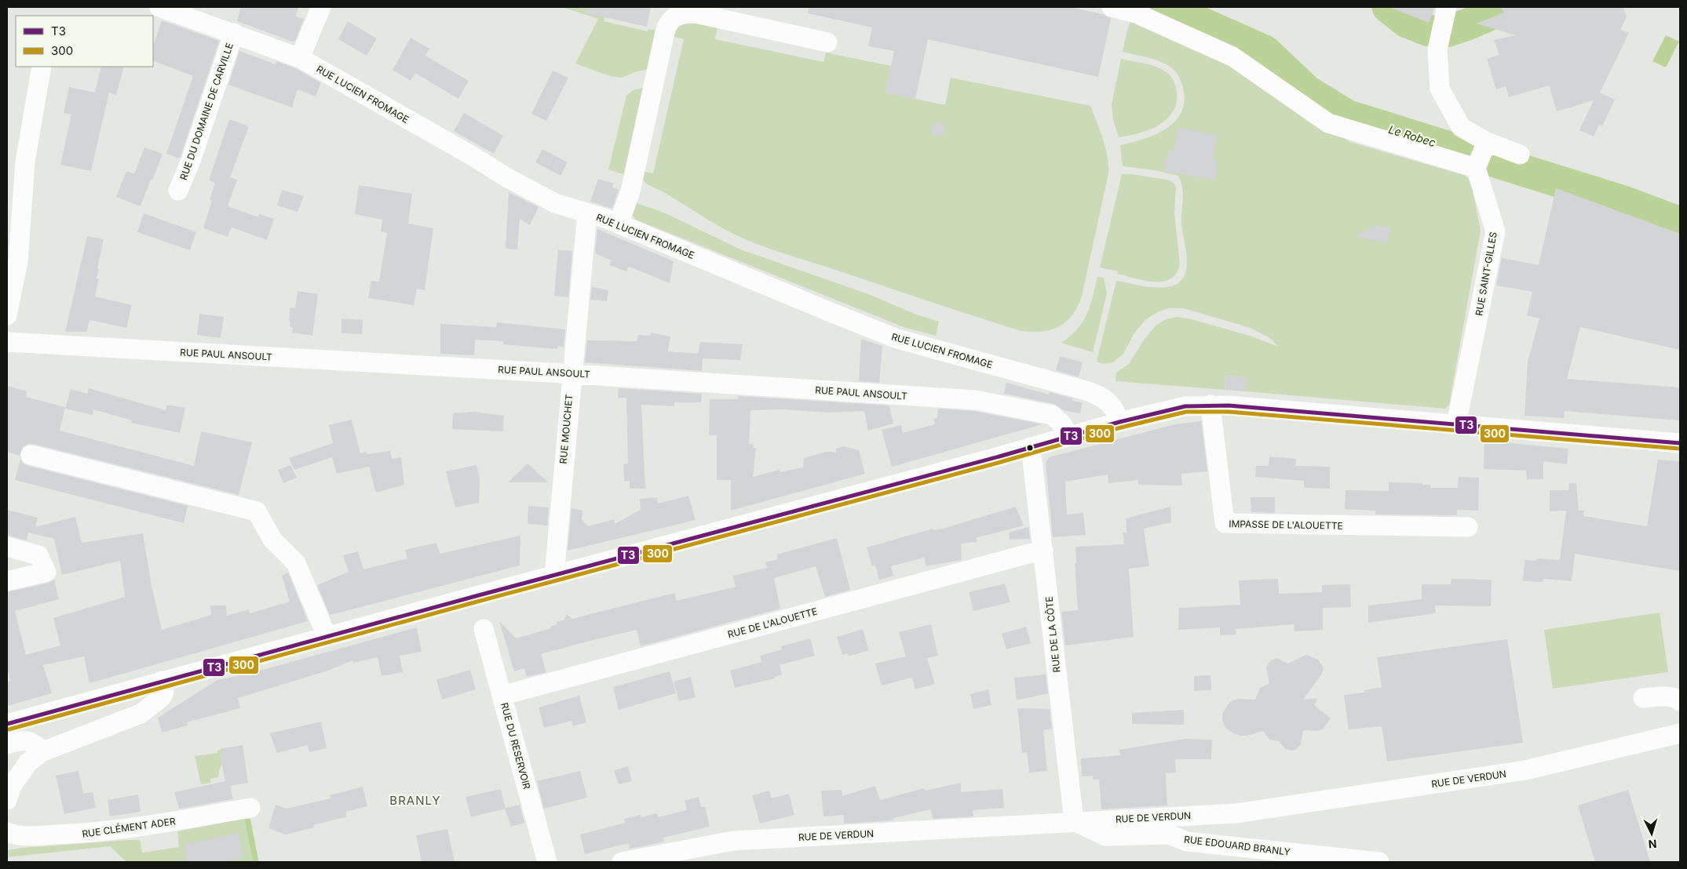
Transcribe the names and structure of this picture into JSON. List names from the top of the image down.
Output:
{
  "streets": {
    "street": [
      "RUE LUCIEN FROMAGE",
      "RUE DU DOMAINE DE CARVILLE",
      "RUE SAINT-GILLES",
      "RUE PAUL ANSOULT",
      "RUE MOUCHET",
      "IMPASSE DE L'ALOUETTE",
      "RUE DE L'ALOUETTE",
      "RUE DE LA CÔTE",
      "RUE DU RESERVOIR",
      "RUE DE VERDUN",
      "RUE CLÉMENT ADER",
      "RUE EDOUARD BRANLY"
    ]
  },
  "crossings": [
    ["RUE LUCIEN FROMAGE", "RUE DU DOMAINE DE CARVILLE"],
    ["RUE LUCIEN FROMAGE", "RUE MOUCHET"],
    ["RUE PAUL ANSOULT", "RUE MOUCHET"],
    ["RUE DE L'ALOUETTE", "RUE DE LA CÔTE"],
    ["RUE DE L'ALOUETTE", "RUE DU RESERVOIR"],
    ["RUE DE LA CÔTE", "RUE DE VERDUN"],
    ["RUE DE LA CÔTE", "RUE EDOUARD BRANLY"],
    ["RUE DE VERDUN", "RUE EDOUARD BRANLY"]
  ],
  "districts": ["BRANLY"],
  "water": ["Le Robec"],
  "lines": ["transit line T3", "transit line 300"],
  "legend": ["T3", "300"],
  "north": "bottom"
}
